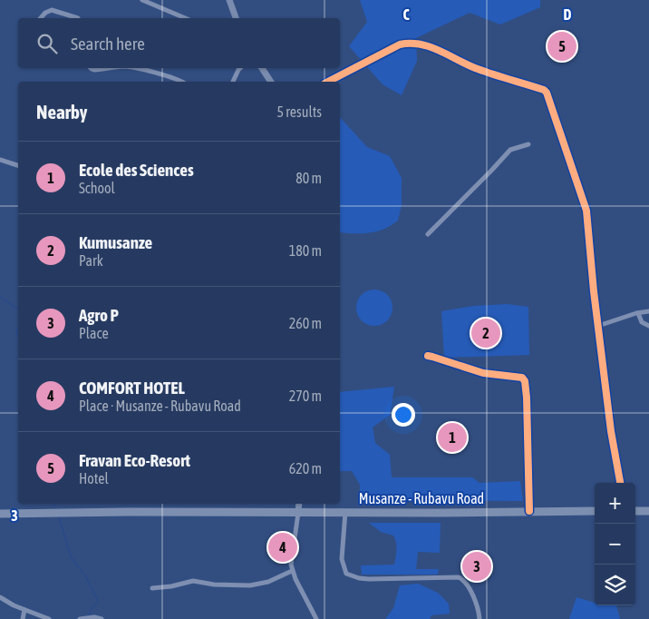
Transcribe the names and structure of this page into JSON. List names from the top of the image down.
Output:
{
  "streets": {
    "highway": ["Musanze - Rubavu Road"]
  },
  "page": {
    "search": "Search here",
    "pins": [
      "5",
      "2",
      "1",
      "4",
      "3"
    ],
    "heading": ["Nearby", "5 results"],
    "list": [
      {
        "mark": "1",
        "name": "Ecole des Sciences",
        "note": "School",
        "value": "80 m"
      },
      {
        "mark": "2",
        "name": "Kumusanze",
        "note": "Park",
        "value": "180 m"
      },
      {
        "mark": "3",
        "name": "Agro P",
        "note": "Place",
        "value": "260 m"
      },
      {
        "mark": "4",
        "name": "COMFORT HOTEL",
        "note": "Place · Musanze - Rubavu Road",
        "value": "270 m"
      },
      {
        "mark": "5",
        "name": "Fravan Eco-Resort",
        "note": "Hotel",
        "value": "620 m"
      }
    ],
    "map_buttons": ["+", "−"]
  },
  "grid": {
    "columns": ["C", "D"],
    "rows": ["3"]
  }
}
